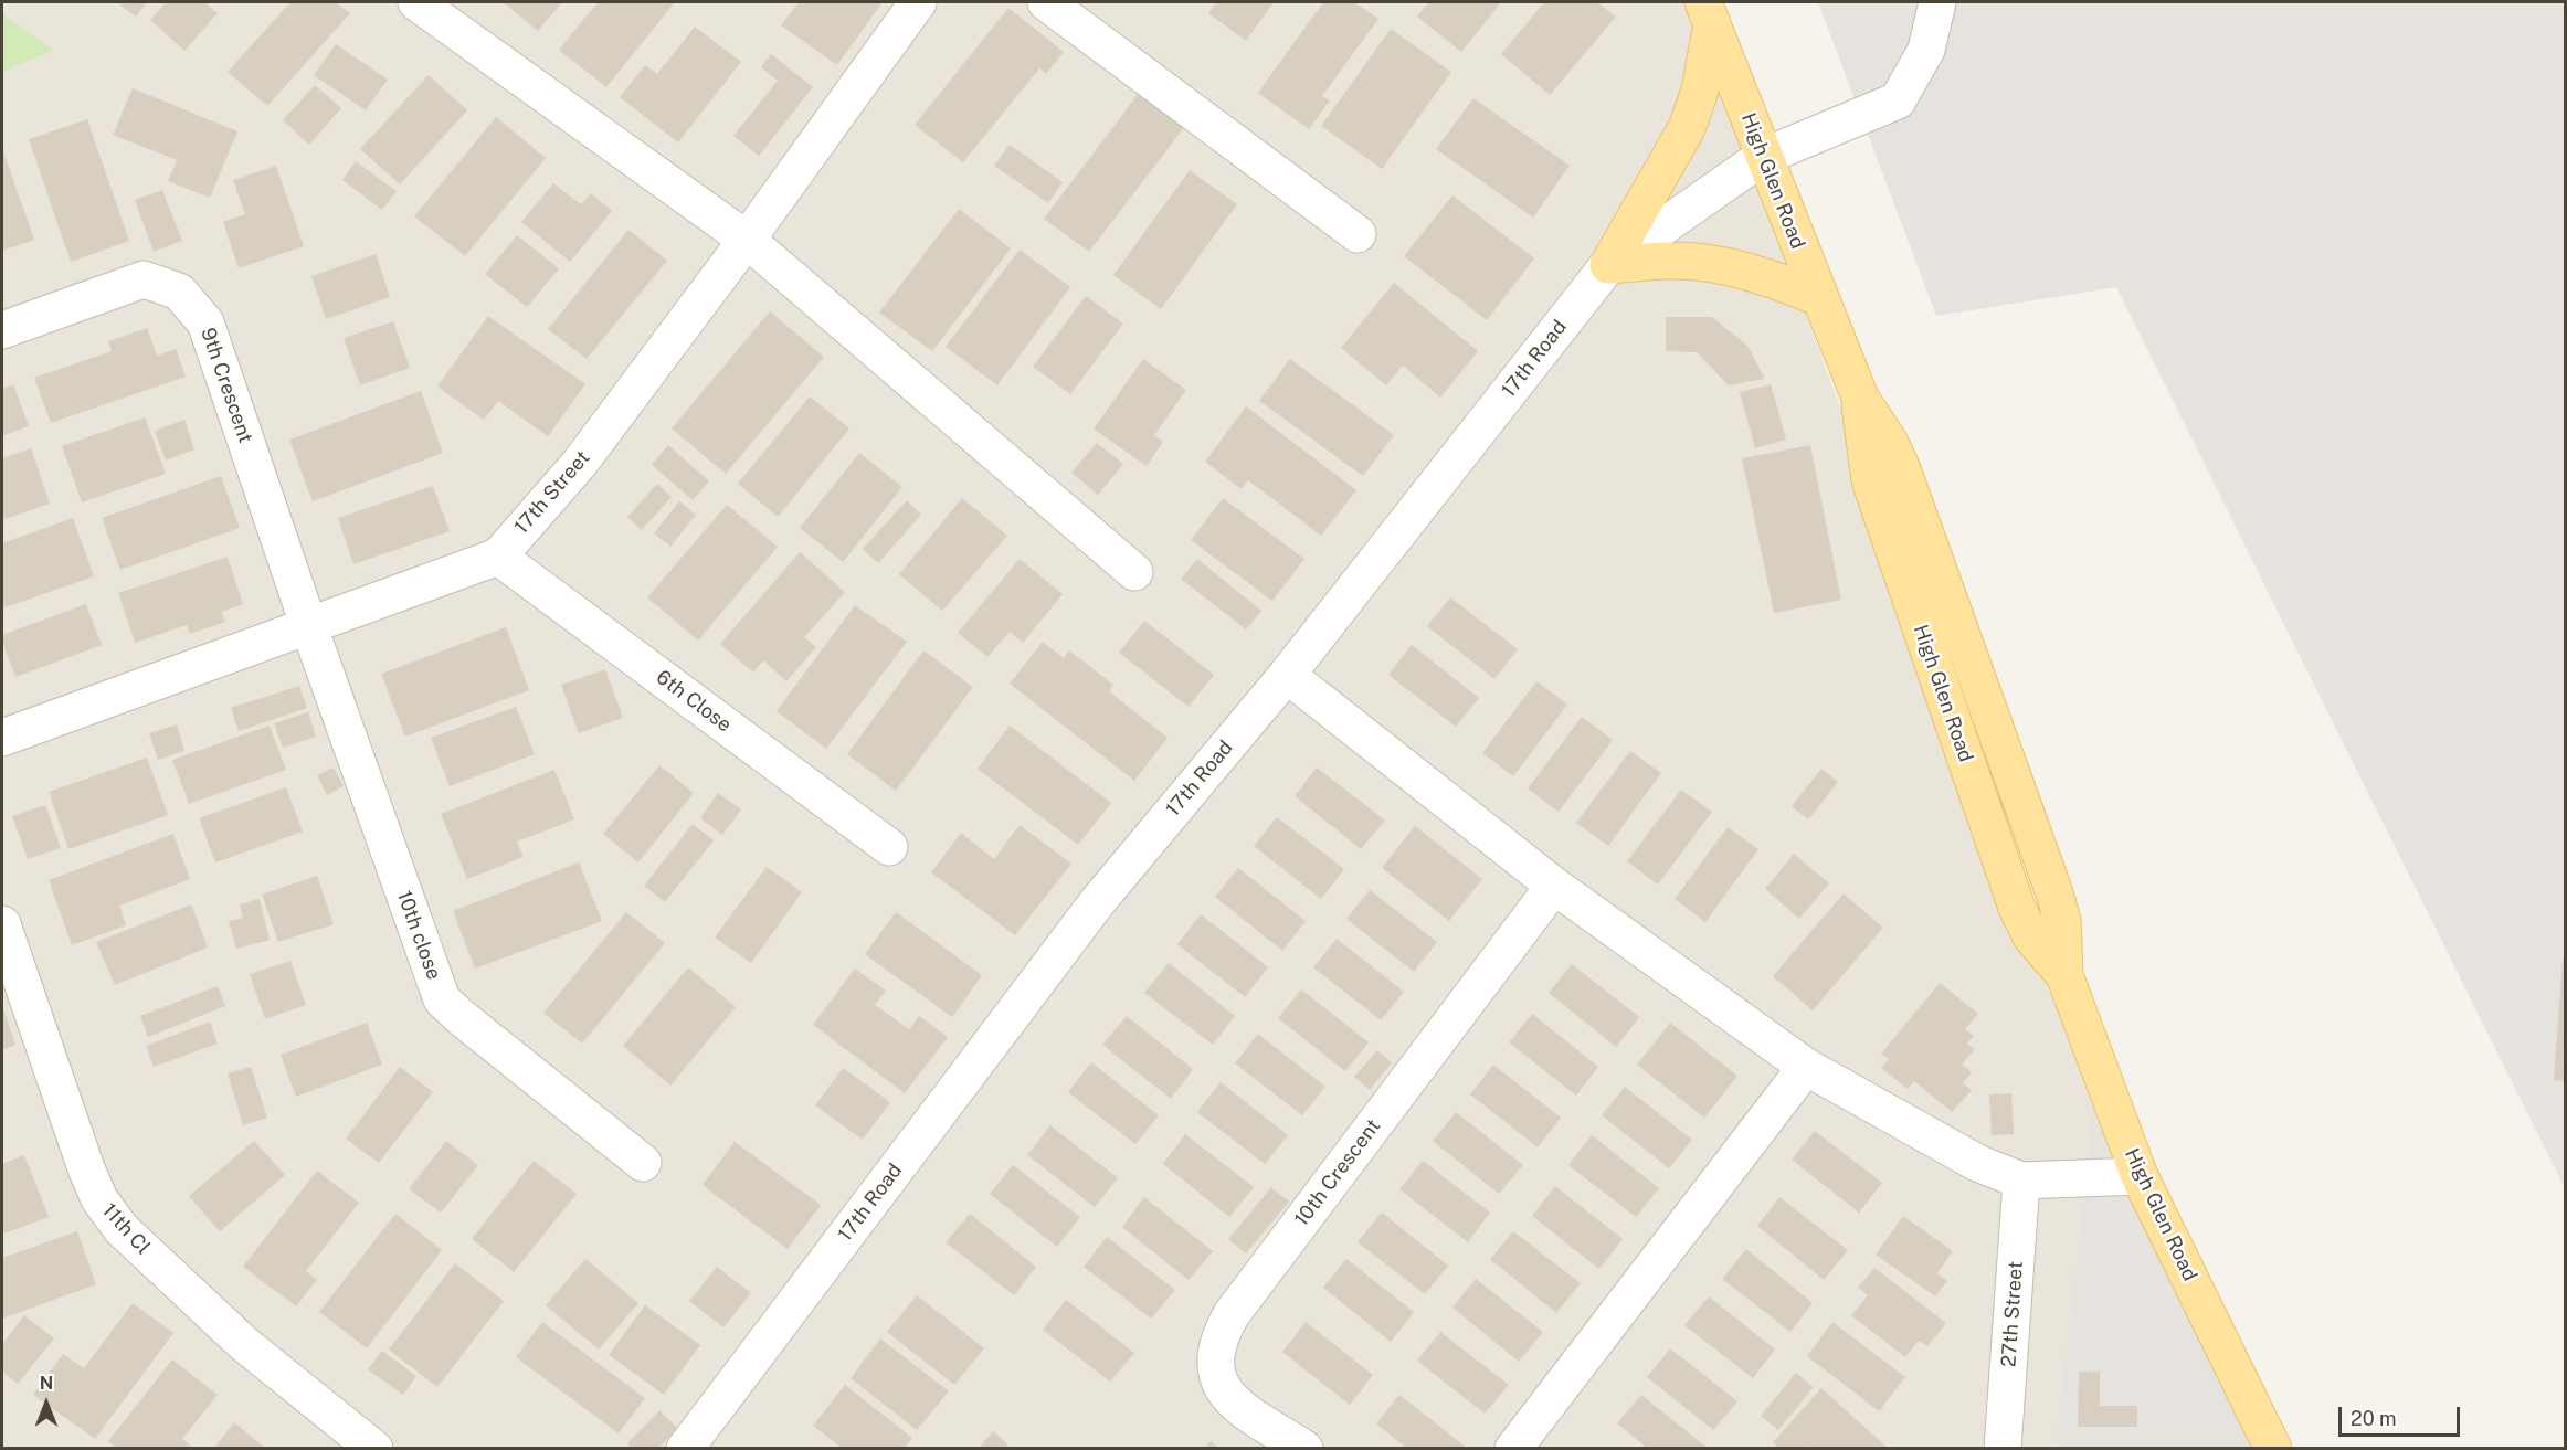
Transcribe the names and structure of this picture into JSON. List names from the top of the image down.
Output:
{
  "streets": {
    "main road": ["High Glen Road"],
    "street": [
      "17th Road",
      "9th Crescent",
      "17th Street",
      "6th Close",
      "10th close",
      "10th Crescent",
      "11th Cl",
      "27th Street"
    ]
  },
  "crossings": [
    ["High Glen Road", "17th Road"],
    ["9th Crescent", "17th Street"],
    ["9th Crescent", "10th close"],
    ["17th Street", "6th Close"],
    ["17th Street", "10th close"]
  ],
  "scale_bar": "20 m",
  "north": "top"
}
